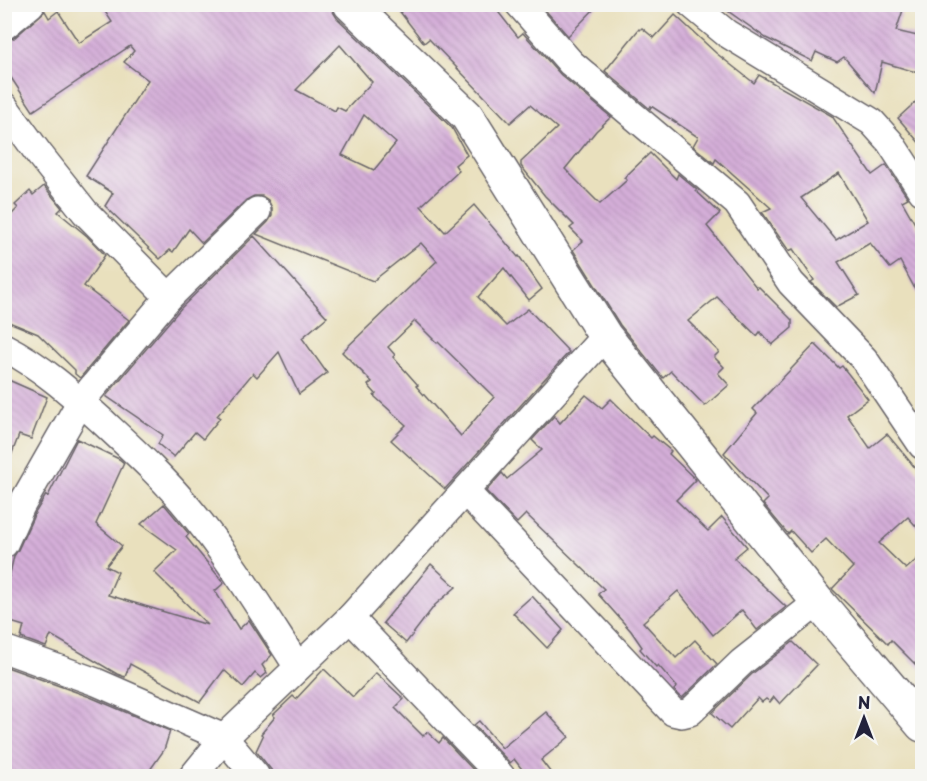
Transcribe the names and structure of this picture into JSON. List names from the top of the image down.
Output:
{
  "north": "top"
}
